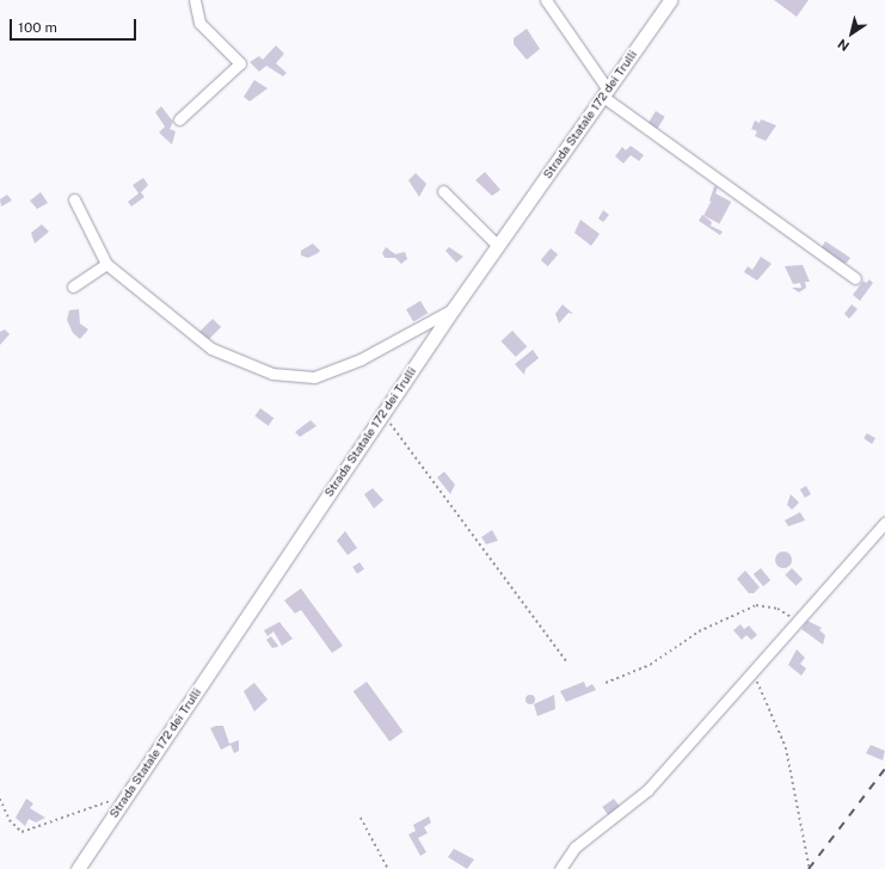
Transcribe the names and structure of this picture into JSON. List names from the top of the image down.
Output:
{
  "streets": {
    "main road": ["Strada Statale 172 dei Trulli"]
  },
  "scale_bar": "100 m",
  "north": "bottom left"
}
